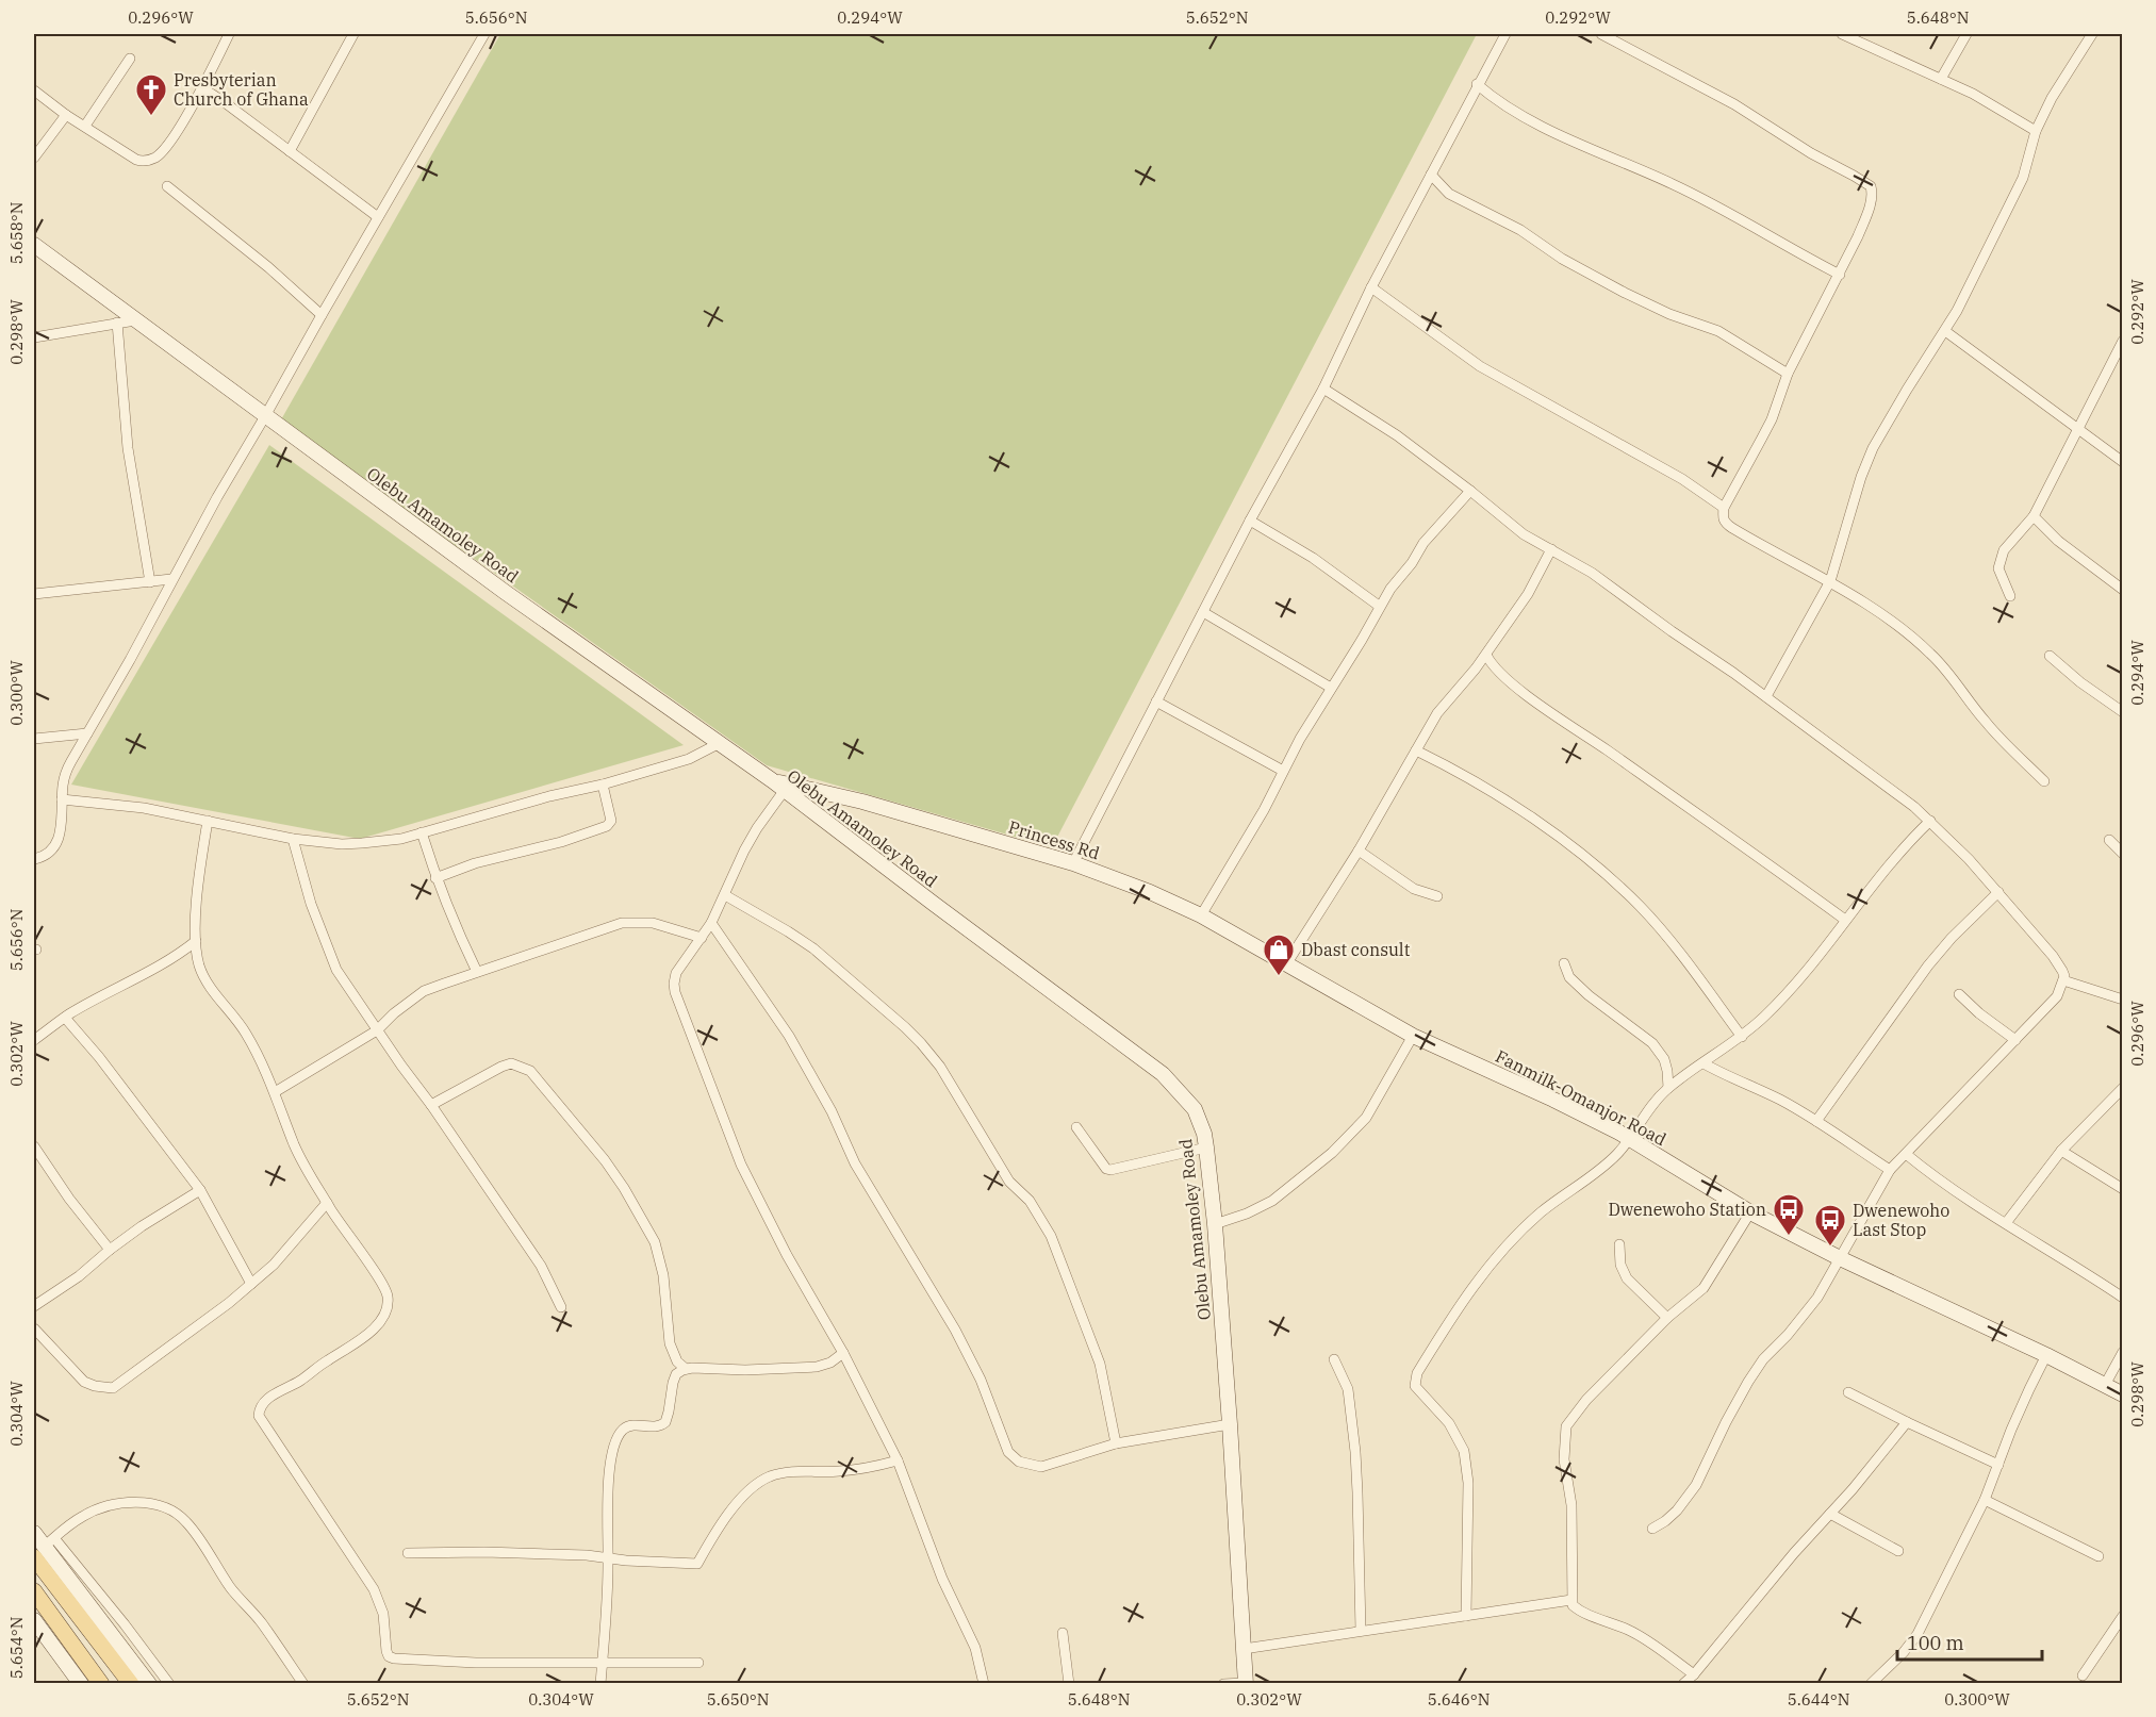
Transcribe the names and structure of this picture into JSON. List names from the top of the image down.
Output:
{
  "streets": {
    "street": ["Olebu Amamoley Road", "Princess Rd", "Fanmilk-Omanjor Road"]
  },
  "crossings": [
    ["Olebu Amamoley Road", "Princess Rd"],
    ["Princess Rd", "Fanmilk-Omanjor Road"]
  ],
  "places": {
    "church": ["Presbyterian Church of Ghana"],
    "shop": ["Dbast consult"],
    "bus stop": ["Dwenewoho Station", "Dwenewoho Last Stop"]
  },
  "scale_bar": "100 m",
  "coordinates": [
    "0.296°W",
    "5.656°N",
    "0.294°W",
    "5.652°N",
    "0.292°W",
    "5.648°N",
    "5.658°N",
    "0.298°W",
    "0.300°W",
    "0.302°W",
    "0.304°W",
    "5.654°N",
    "5.650°N",
    "5.646°N",
    "5.644°N"
  ]
}
